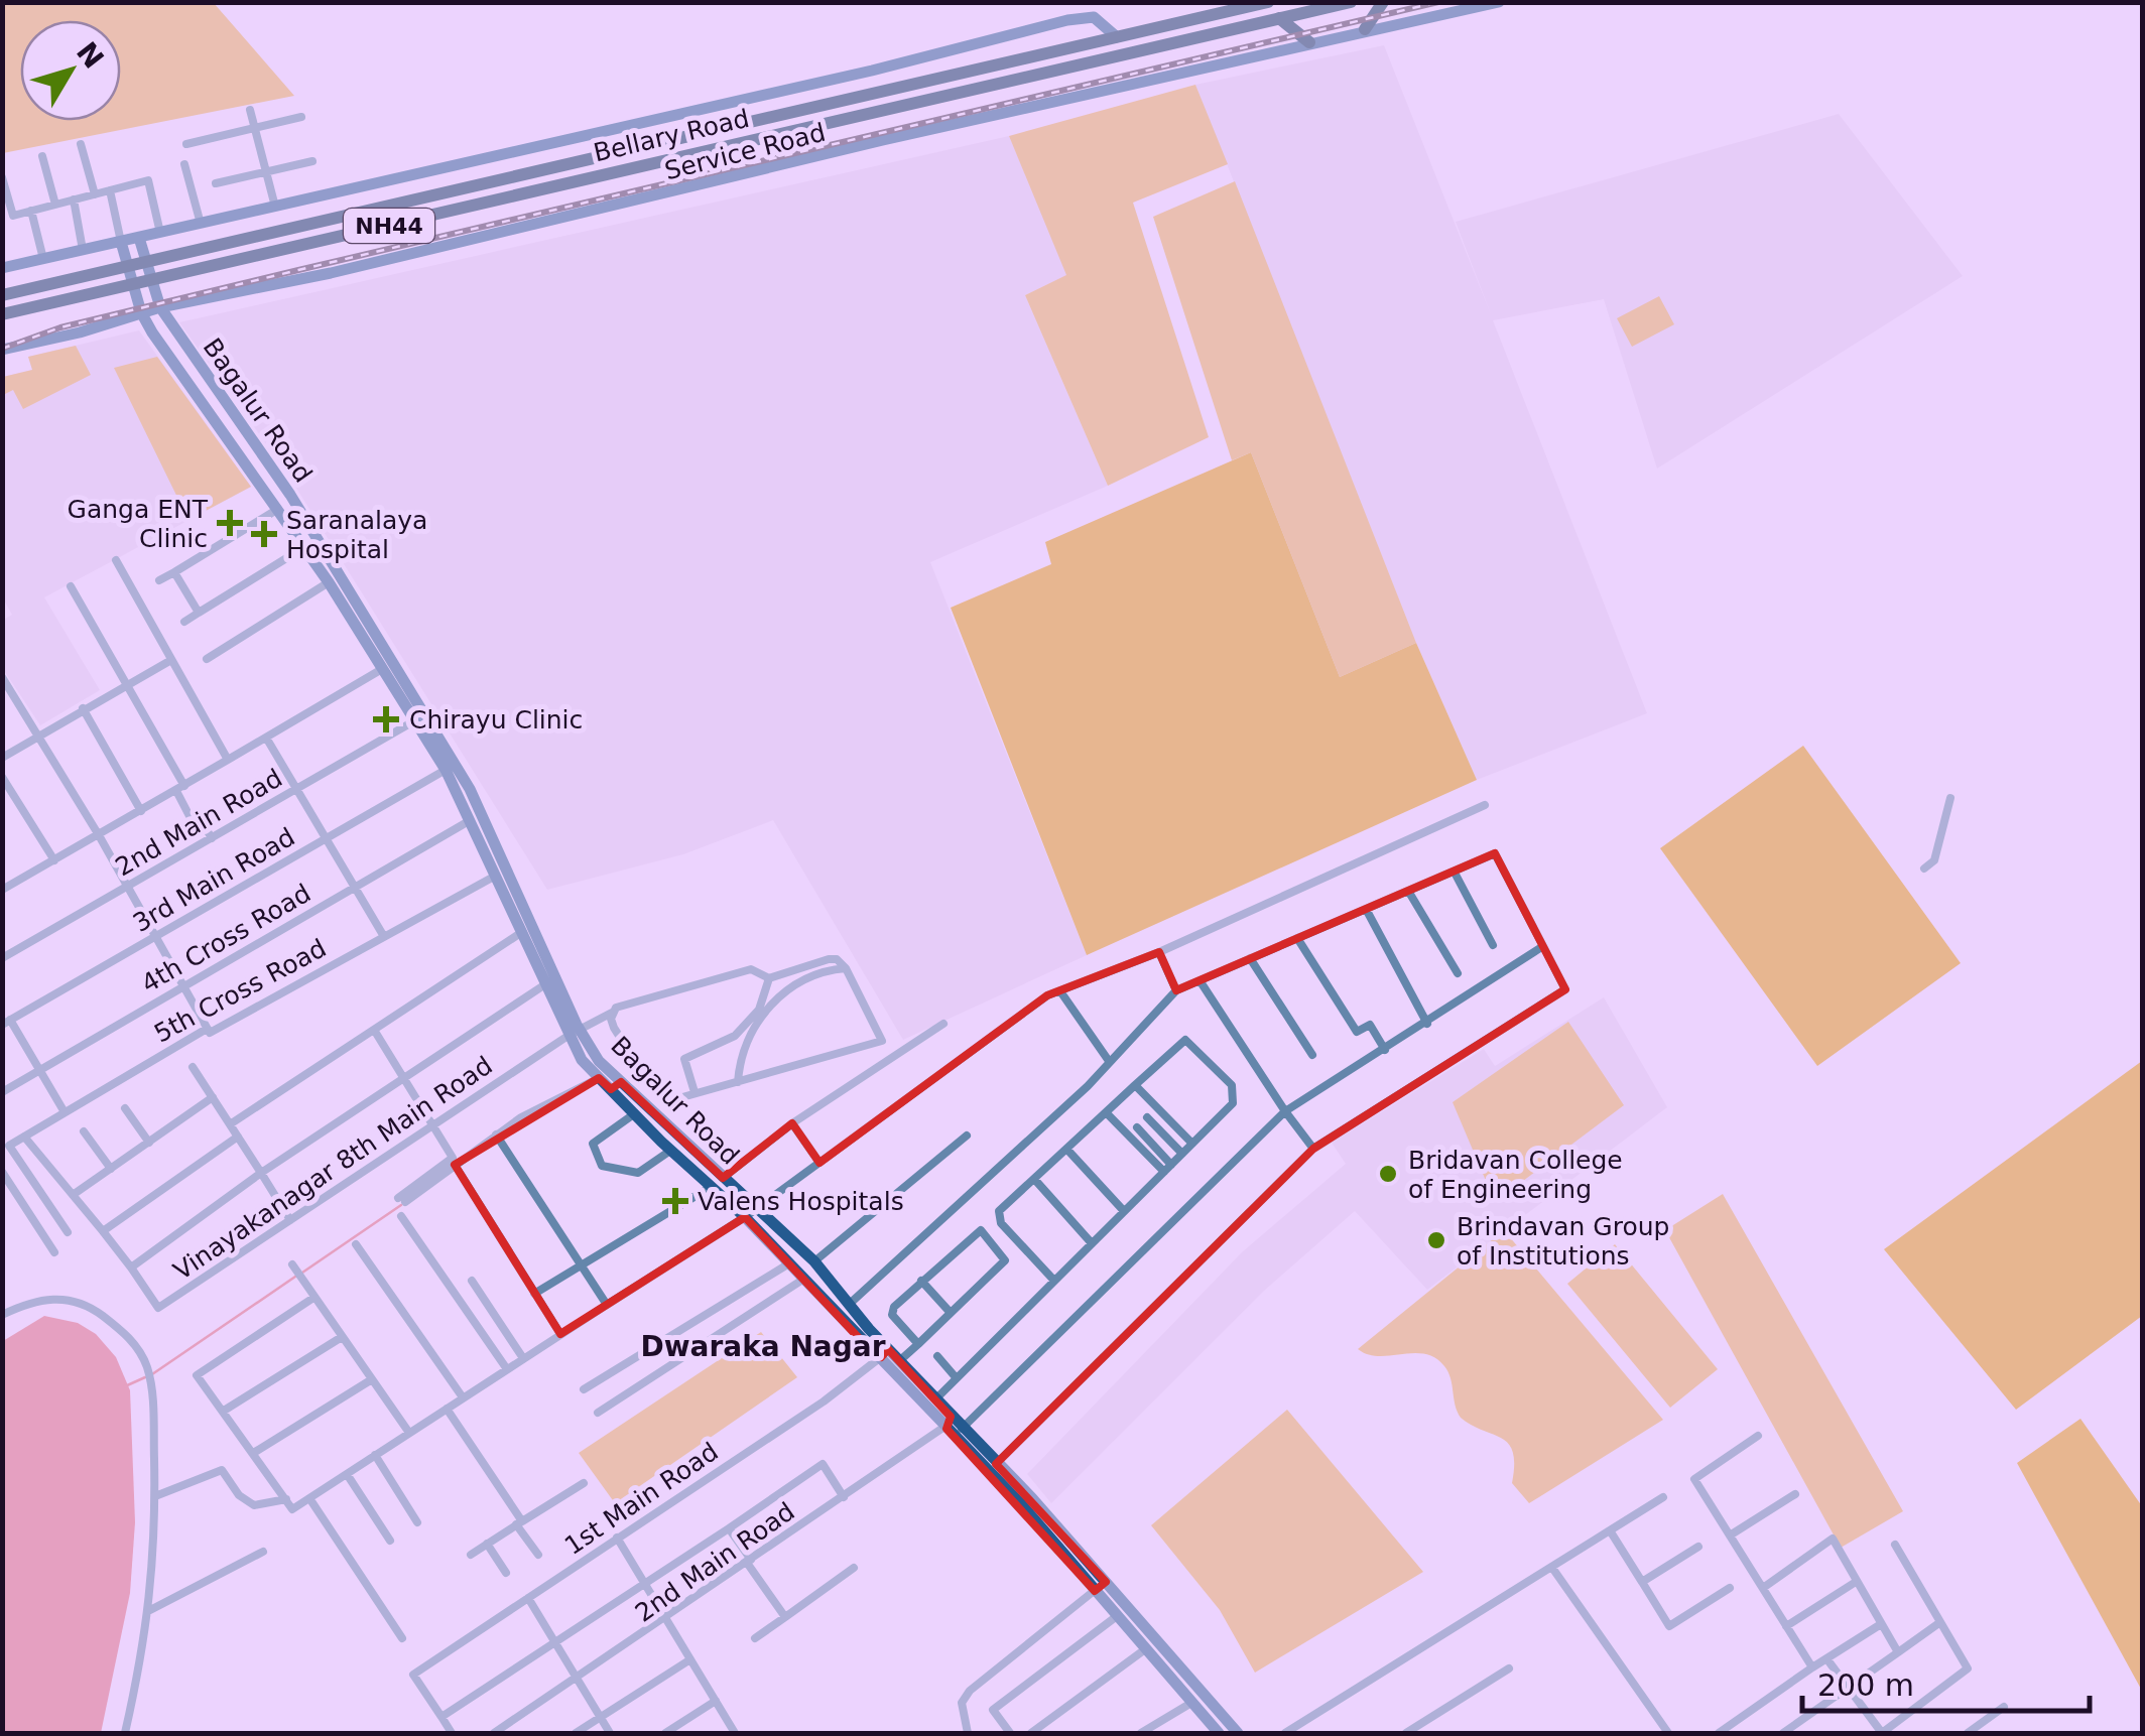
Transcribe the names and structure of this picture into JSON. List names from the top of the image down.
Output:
{
  "streets": {
    "highway": ["Bellary Road", "NH44"],
    "main road": ["Service Road", "Bagalur Road"],
    "street": [
      "2nd Main Road",
      "3rd Main Road",
      "4th Cross Road",
      "5th Cross Road",
      "Vinayakanagar 8th Main Road",
      "1st Main Road"
    ]
  },
  "crossings": [
    ["Service Road", "Bagalur Road"],
    ["Bagalur Road", "2nd Main Road"],
    ["Bagalur Road", "3rd Main Road"],
    ["Bagalur Road", "4th Cross Road"],
    ["Bagalur Road", "5th Cross Road"],
    ["Bagalur Road", "Vinayakanagar 8th Main Road"],
    ["Bagalur Road", "1st Main Road"]
  ],
  "districts": ["Dwaraka Nagar"],
  "places": {
    "health": [
      "Ganga ENT Clinic",
      "Saranalaya Hospital",
      "Chirayu Clinic",
      "Valens Hospitals"
    ],
    "other": ["Bridavan College of Engineering", "Brindavan Group of Institutions"]
  },
  "scale_bar": "200 m",
  "north": "top right"
}
